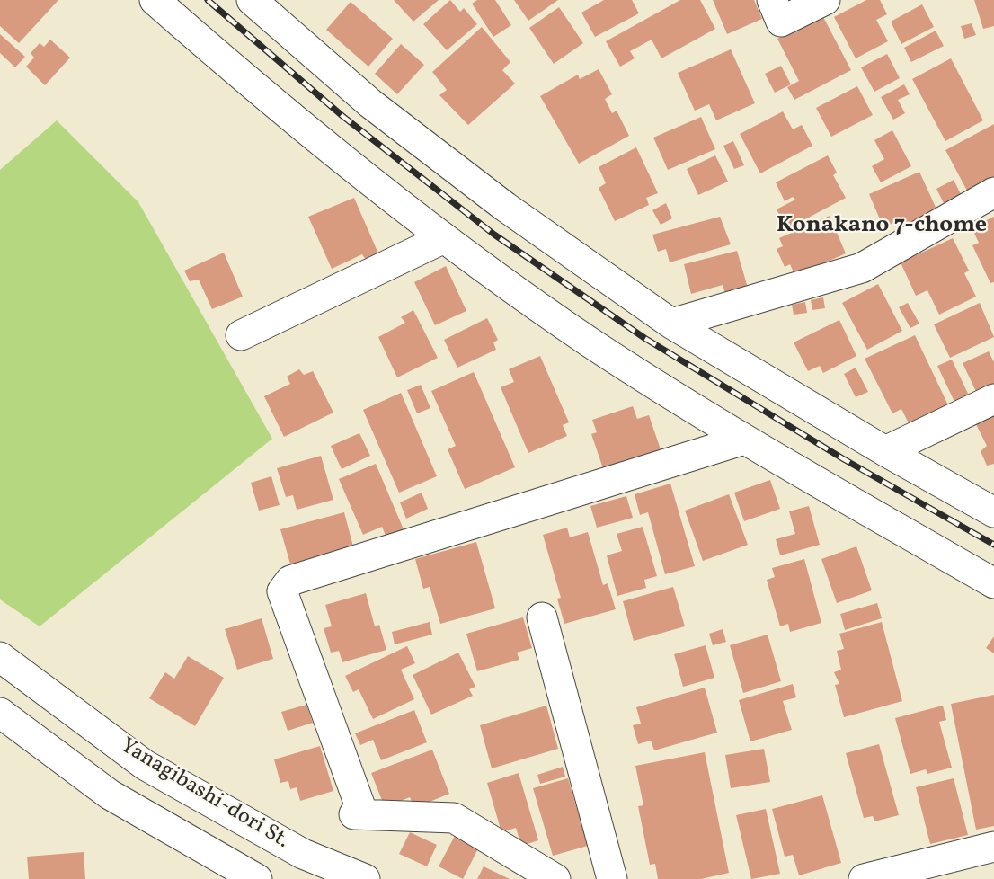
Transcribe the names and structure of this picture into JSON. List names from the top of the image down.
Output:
{
  "streets": {
    "street": ["Yanagibashi-dori St."]
  },
  "districts": ["Konakano 7-chome"]
}
